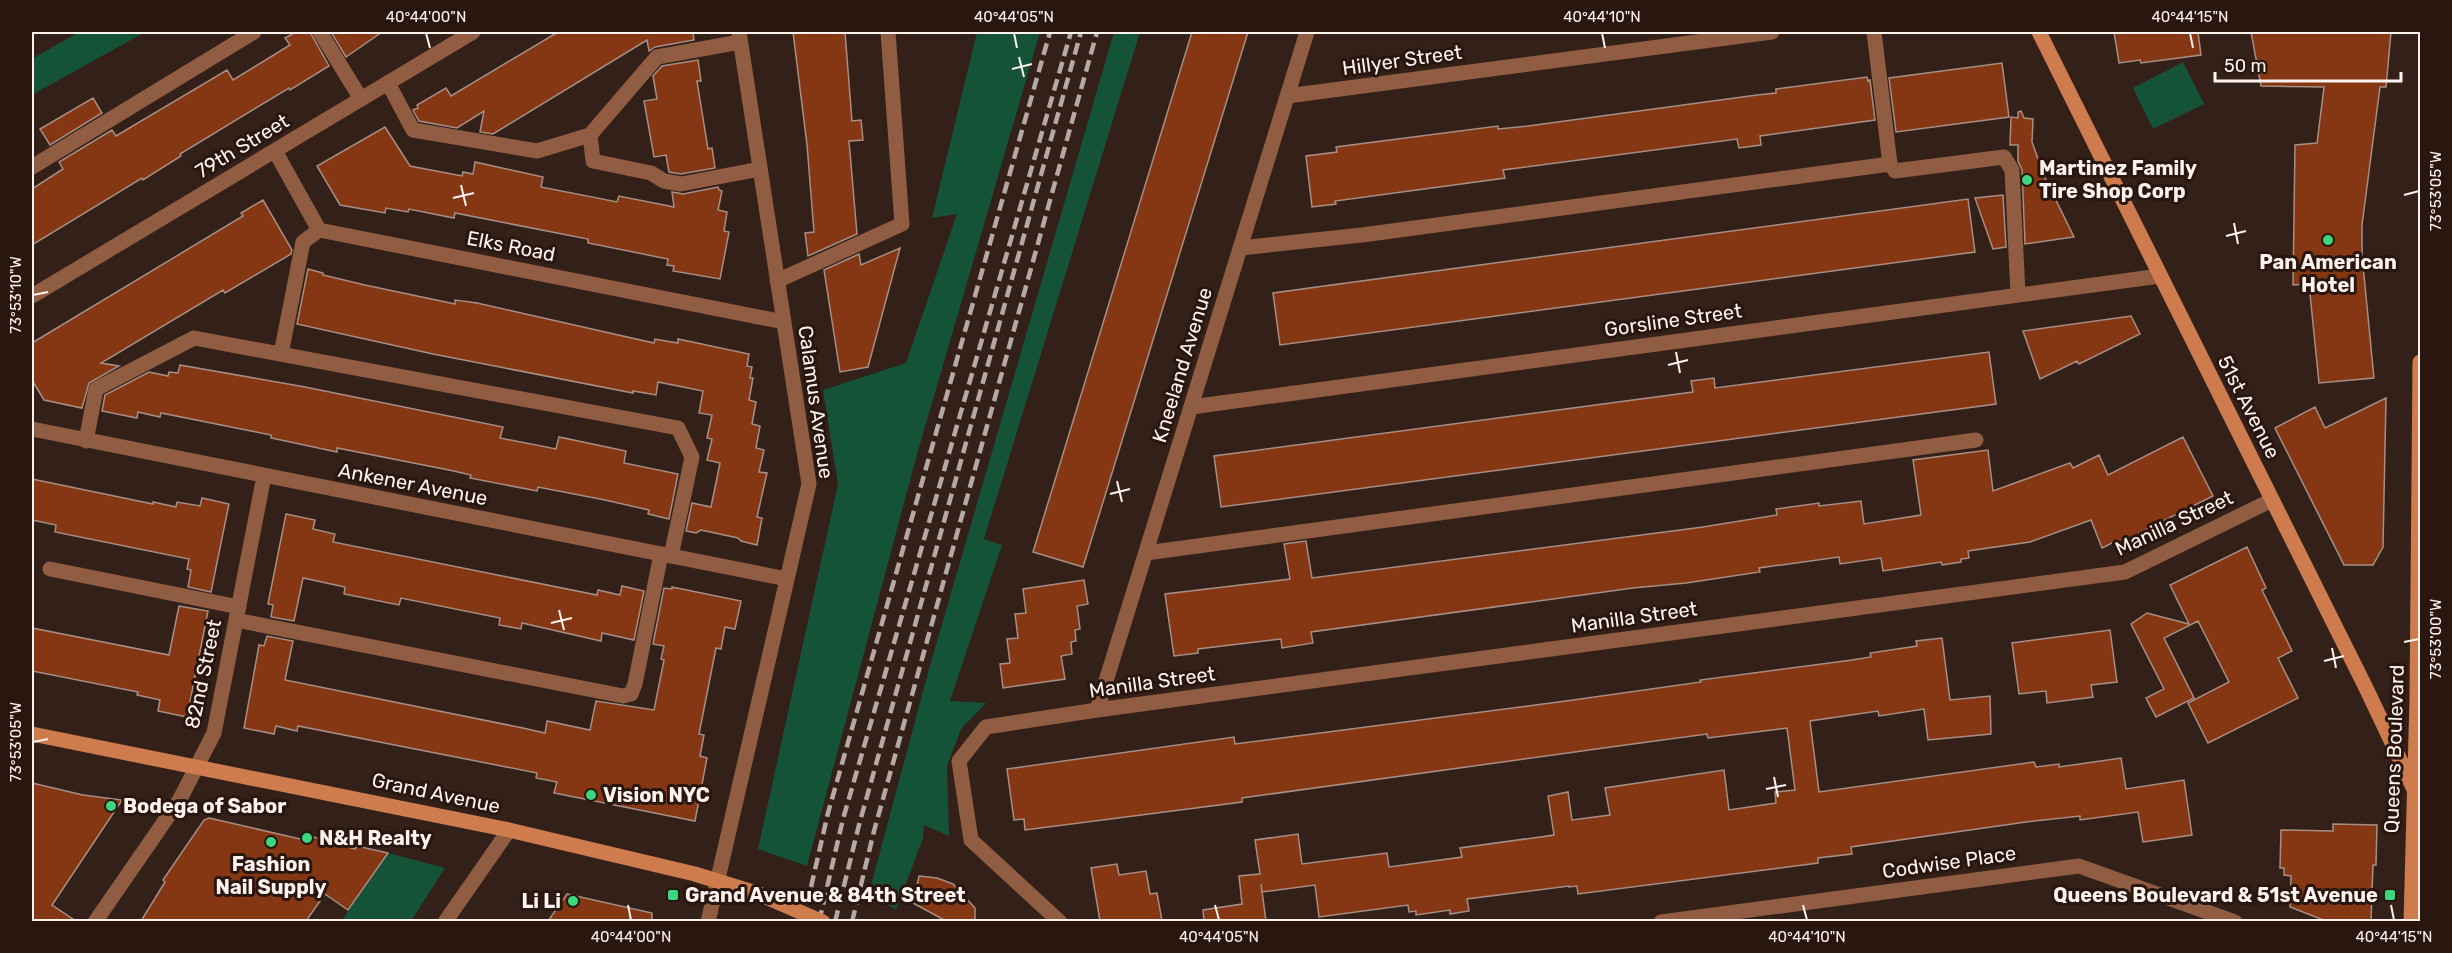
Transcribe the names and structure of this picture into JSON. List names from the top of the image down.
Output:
{
  "streets": {
    "street": [
      "Hillyer Street",
      "79th Street",
      "Elks Road",
      "Gorsline Street",
      "Kneeland Avenue",
      "Calamus Avenue",
      "51st Avenue",
      "Ankener Avenue",
      "Manilla Street",
      "82nd Street",
      "Queens Boulevard",
      "Grand Avenue",
      "Codwise Place"
    ]
  },
  "crossings": [
    ["Hillyer Street", "Kneeland Avenue"],
    ["Elks Road", "Calamus Avenue"],
    ["Gorsline Street", "Kneeland Avenue"],
    ["Gorsline Street", "51st Avenue"],
    ["Kneeland Avenue", "Manilla Street"],
    ["Calamus Avenue", "Ankener Avenue"],
    ["Calamus Avenue", "Grand Avenue"],
    ["51st Avenue", "Manilla Street"],
    ["51st Avenue", "Queens Boulevard"],
    ["Ankener Avenue", "82nd Street"],
    ["82nd Street", "Grand Avenue"]
  ],
  "places": {
    "other": [
      "Martinez Family Tire Shop Corp",
      "Pan American Hotel",
      "Vision NYC",
      "Bodega of Sabor",
      "N&H Realty",
      "Fashion Nail Supply",
      "Li Li"
    ],
    "transit": ["Grand Avenue & 84th Street", "Queens Boulevard & 51st Avenue"]
  },
  "scale_bar": "50 m",
  "coordinates": [
    "40°44'00\"N",
    "40°44'05\"N",
    "40°44'10\"N",
    "40°44'15\"N",
    "73°53'05\"W",
    "73°53'10\"W",
    "73°53'00\"W"
  ]
}
